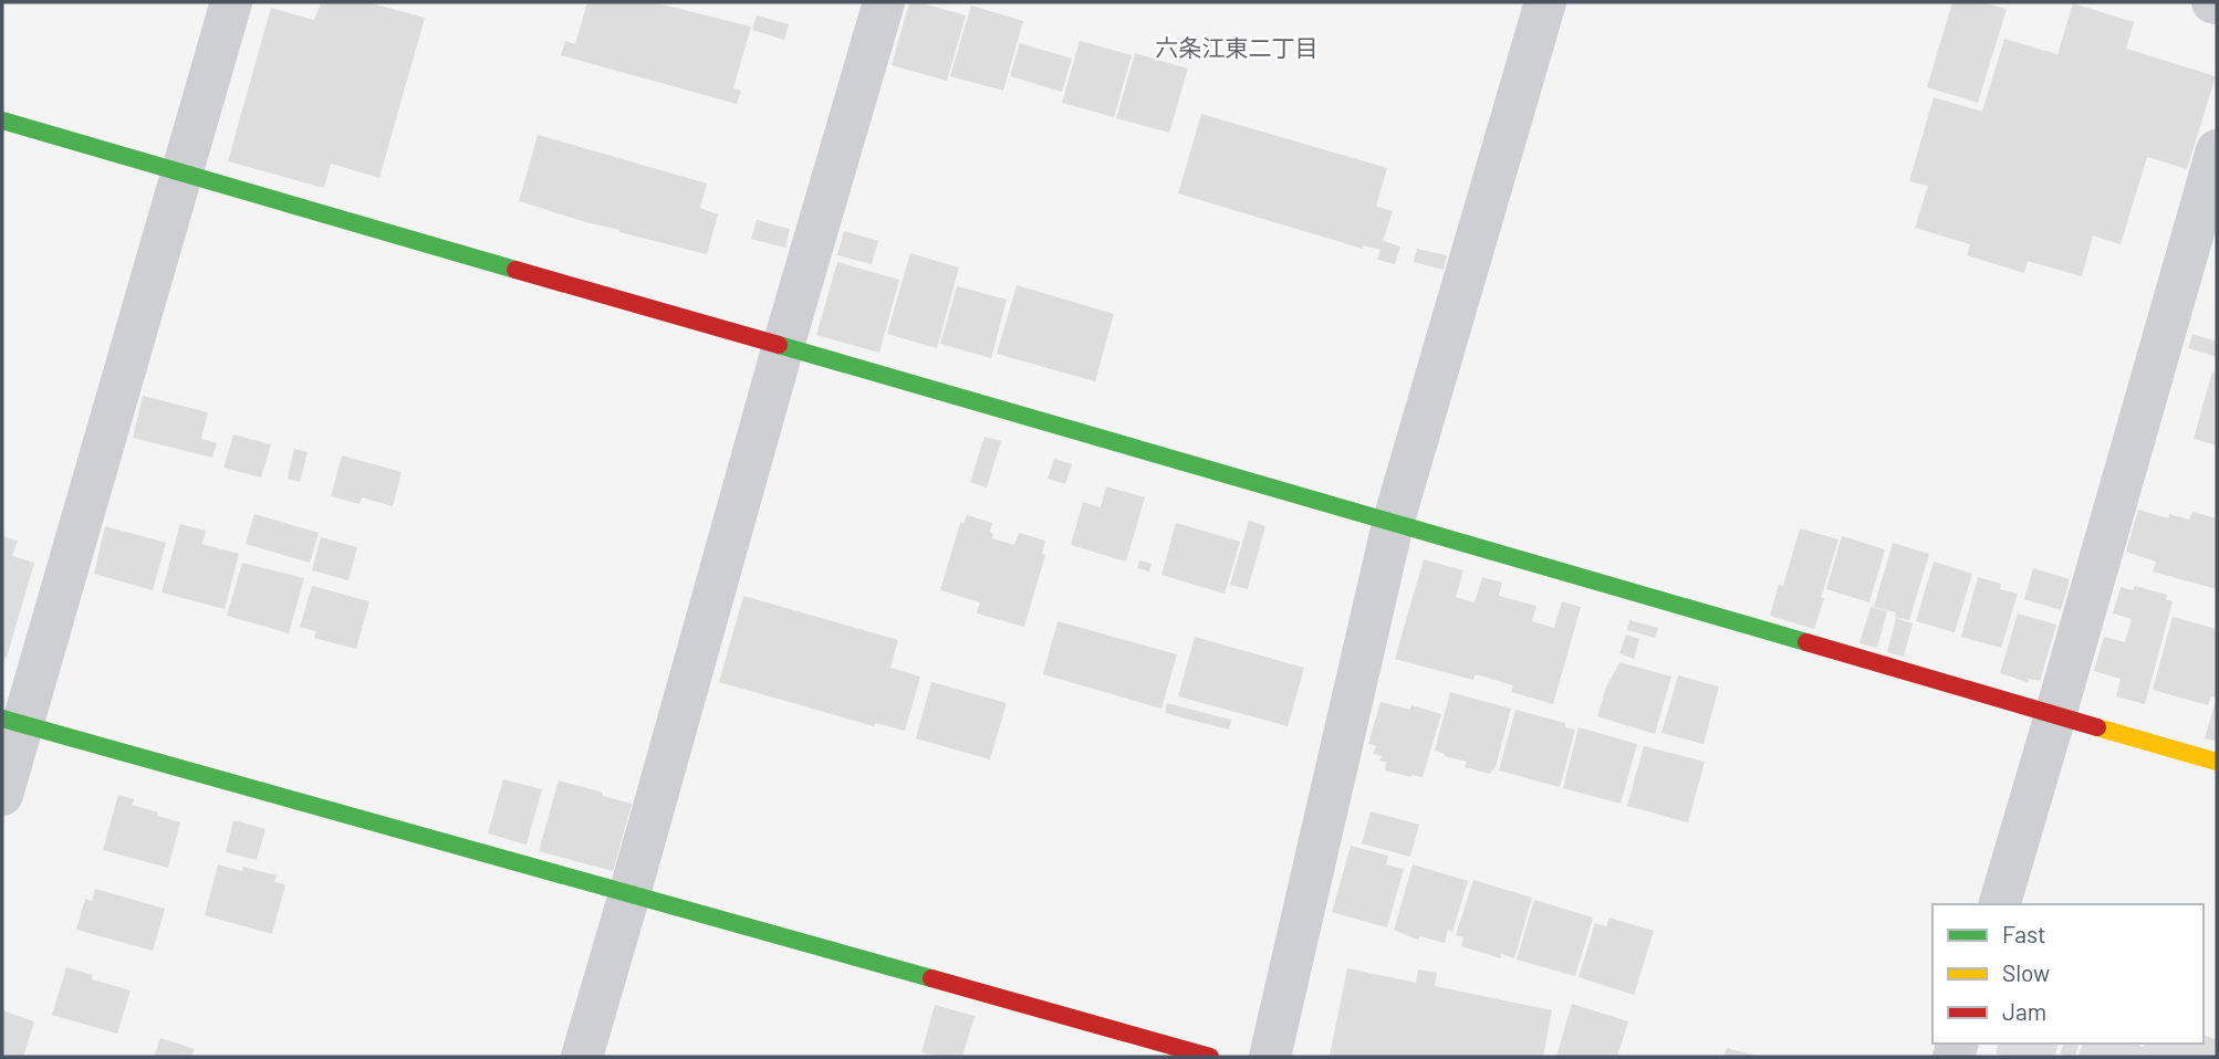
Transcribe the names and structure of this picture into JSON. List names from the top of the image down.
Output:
{
  "districts": ["六条江東二丁目"],
  "legend": ["Fast", "Slow", "Jam"]
}
